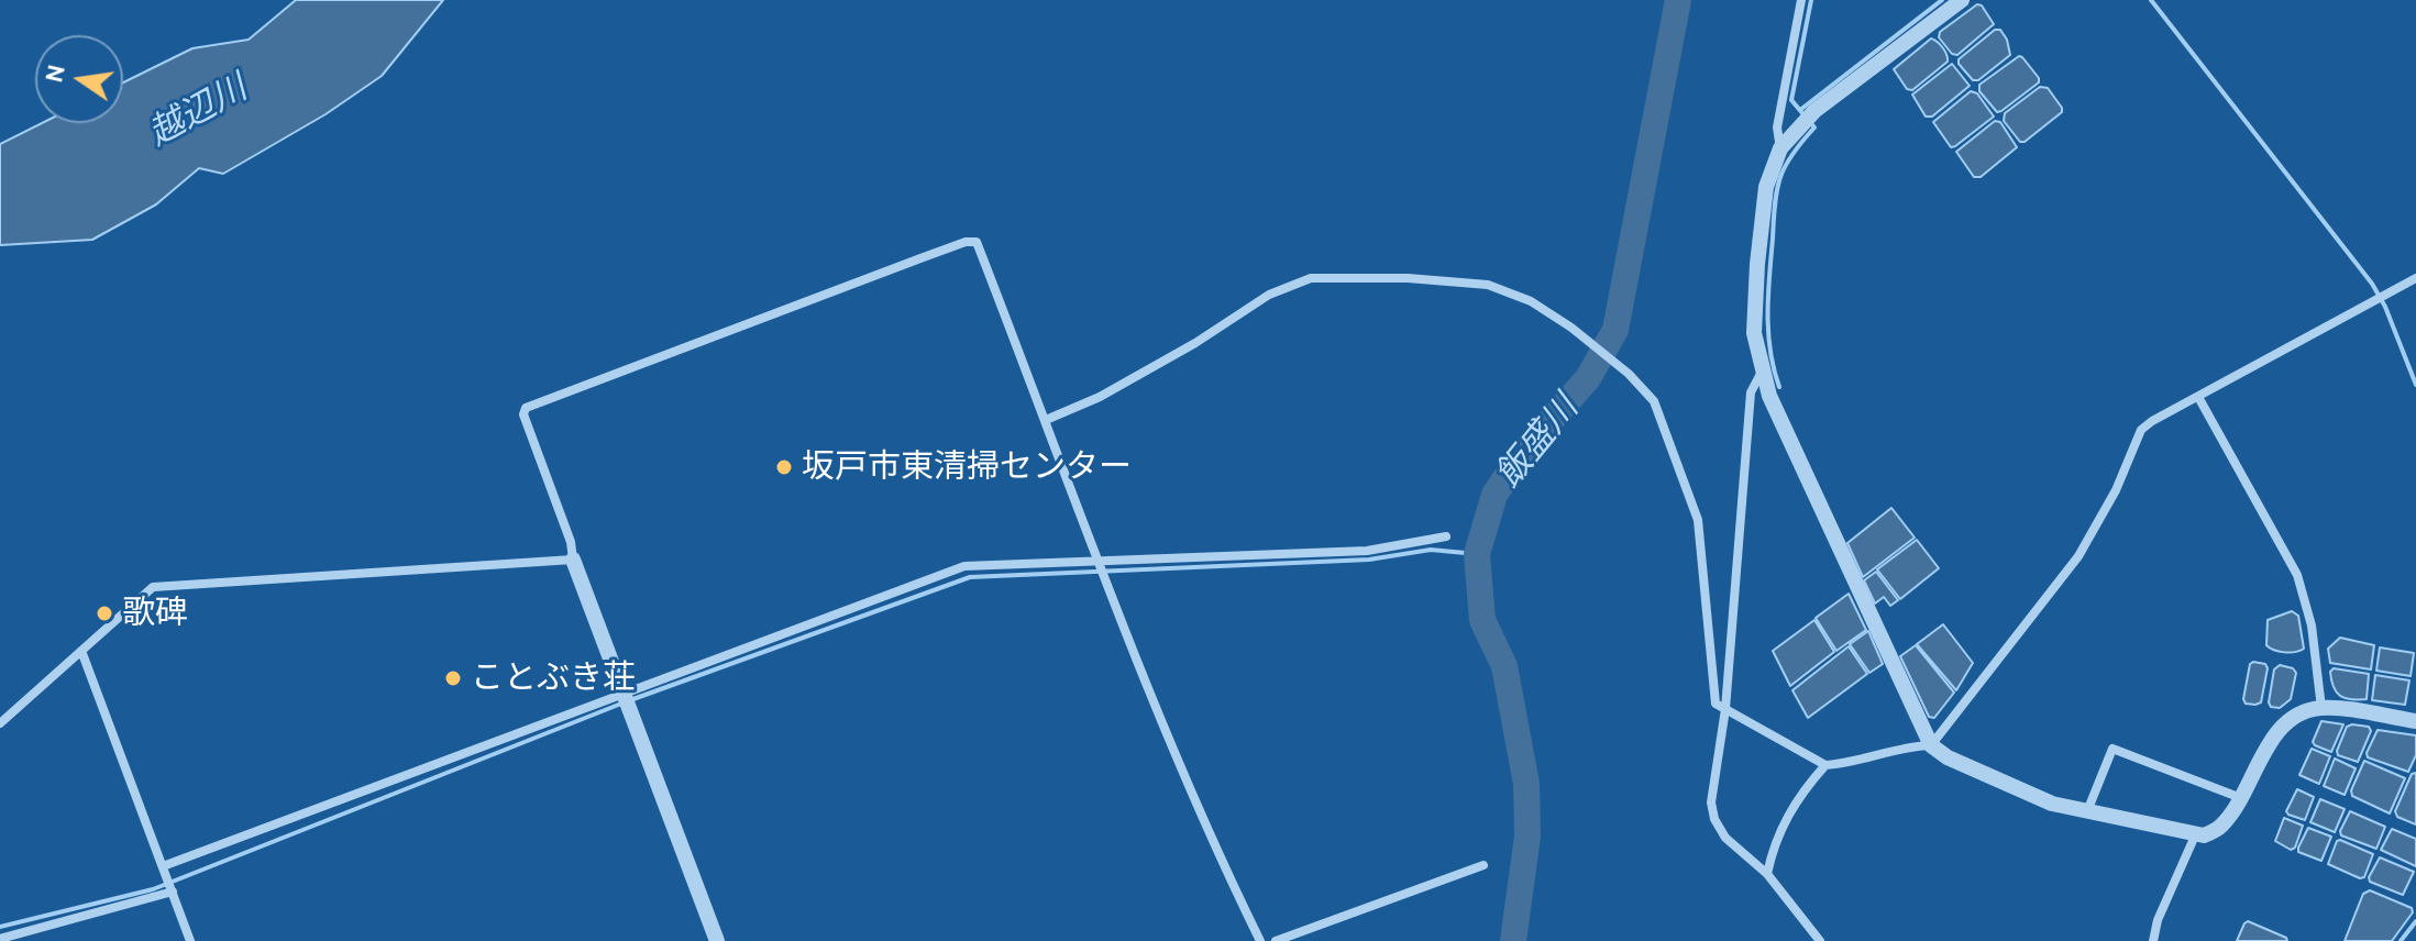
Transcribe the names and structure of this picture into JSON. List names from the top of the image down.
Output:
{
  "water": ["越辺川", "飯盛川"],
  "places": ["坂戸市東清掃センター", "歌碑", "ことぶき荘"],
  "north": "left"
}
